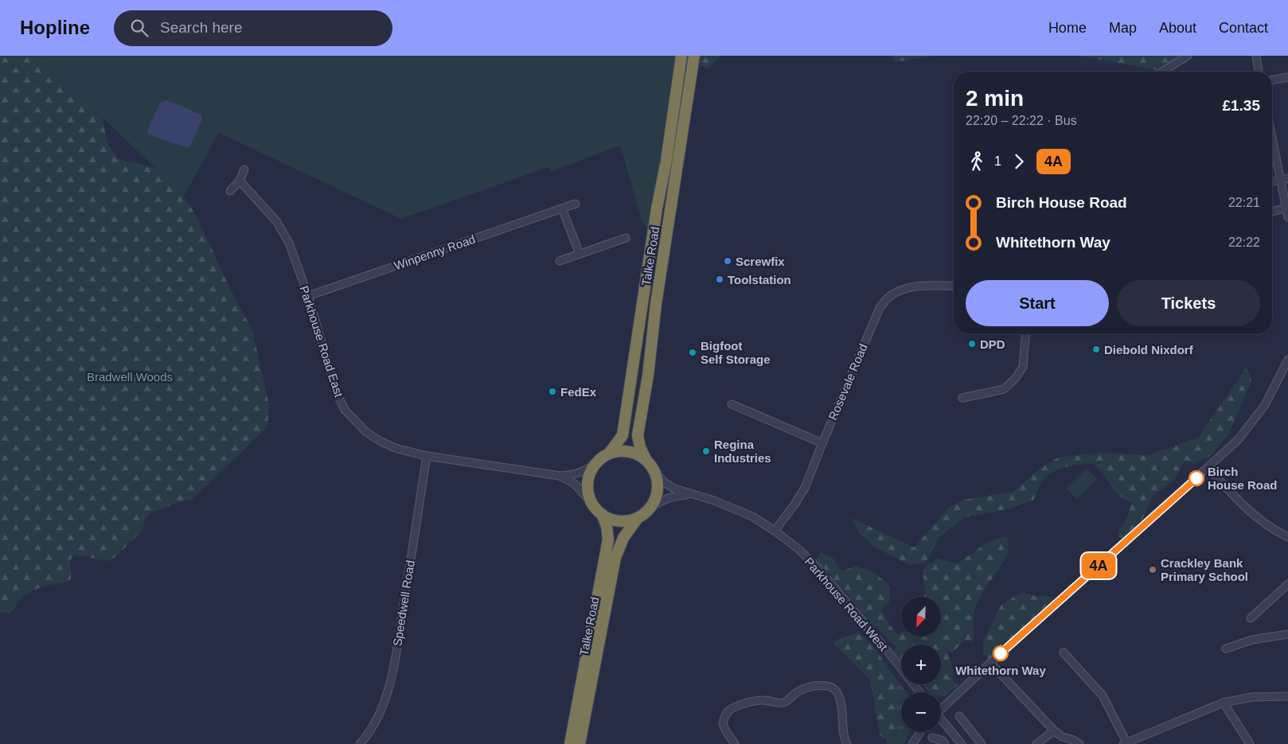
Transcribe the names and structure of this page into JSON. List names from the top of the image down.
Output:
{
  "streets": {
    "highway": ["Talke Road"],
    "street": [
      "Winpenny Road",
      "Parkhouse Road East",
      "Rosevale Road",
      "Speedwell Road",
      "Parkhouse Road West"
    ]
  },
  "crossings": [
    ["Winpenny Road", "Parkhouse Road East"],
    ["Talke Road", "Parkhouse Road East"],
    ["Talke Road", "Parkhouse Road West"],
    ["Parkhouse Road East", "Speedwell Road"],
    ["Parkhouse Road East", "Parkhouse Road West"],
    ["Rosevale Road", "Parkhouse Road West"]
  ],
  "parks": ["Bradwell Woods"],
  "places": [
    "Screwfix",
    "Toolstation",
    "DPD",
    "Diebold Nixdorf",
    "Bigfoot Self Storage",
    "FedEx",
    "Regina Industries",
    "Birch House Road",
    "Crackley Bank Primary School",
    "Whitethorn Way"
  ],
  "lines": ["bus line 4A"],
  "north": "bottom left",
  "page": {
    "header": "Hopline",
    "search": "Search here",
    "nav": [
      "Home",
      "Map",
      "About",
      "Contact"
    ],
    "on_map": "4A",
    "heading": ["2 min", "22:20 – 22:22 · Bus", "£1.35"],
    "legs": ["1", "4A"],
    "list": [
      {
        "name": "Birch House Road",
        "value": "22:21"
      },
      {
        "name": "Whitethorn Way",
        "value": "22:22"
      }
    ],
    "buttons": ["Start", "Tickets"],
    "map_buttons": ["+", "−"]
  }
}
